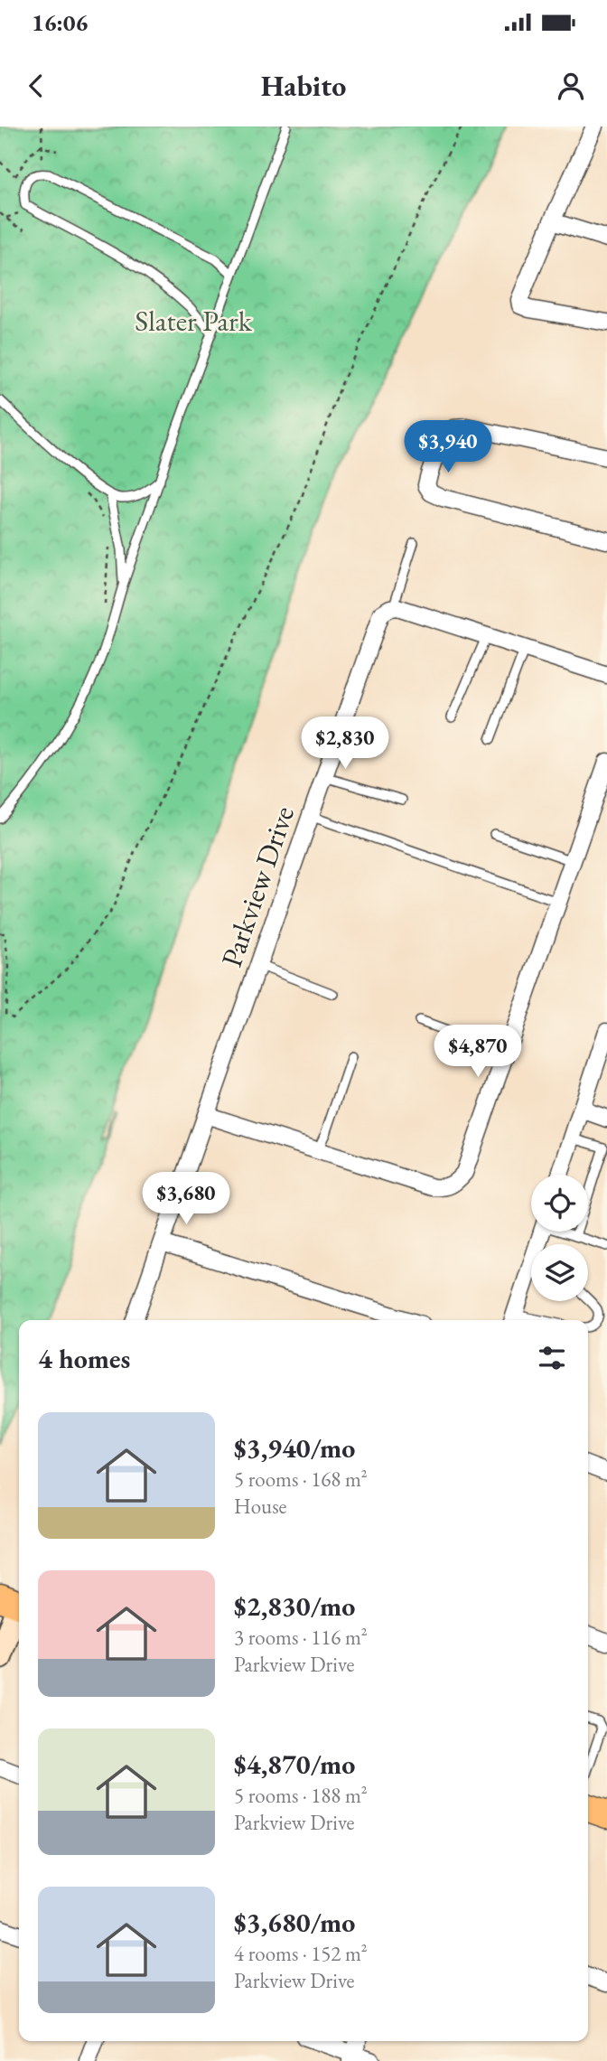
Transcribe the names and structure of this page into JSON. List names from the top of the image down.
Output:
{
  "streets": {
    "street": ["Parkview Drive"]
  },
  "parks": ["Slater Park"],
  "page": {
    "status": "16:06",
    "header": "Habito",
    "price": [
      "$3,940",
      "$2,830",
      "$4,870",
      "$3,680"
    ],
    "heading": "4 homes",
    "list": [
      {
        "name": "$3,940/mo",
        "note": "5 rooms · 168 m² · House"
      },
      {
        "name": "$2,830/mo",
        "note": "3 rooms · 116 m² · Parkview Drive"
      },
      {
        "name": "$4,870/mo",
        "note": "5 rooms · 188 m² · Parkview Drive"
      },
      {
        "name": "$3,680/mo",
        "note": "4 rooms · 152 m² · Parkview Drive"
      }
    ]
  }
}
